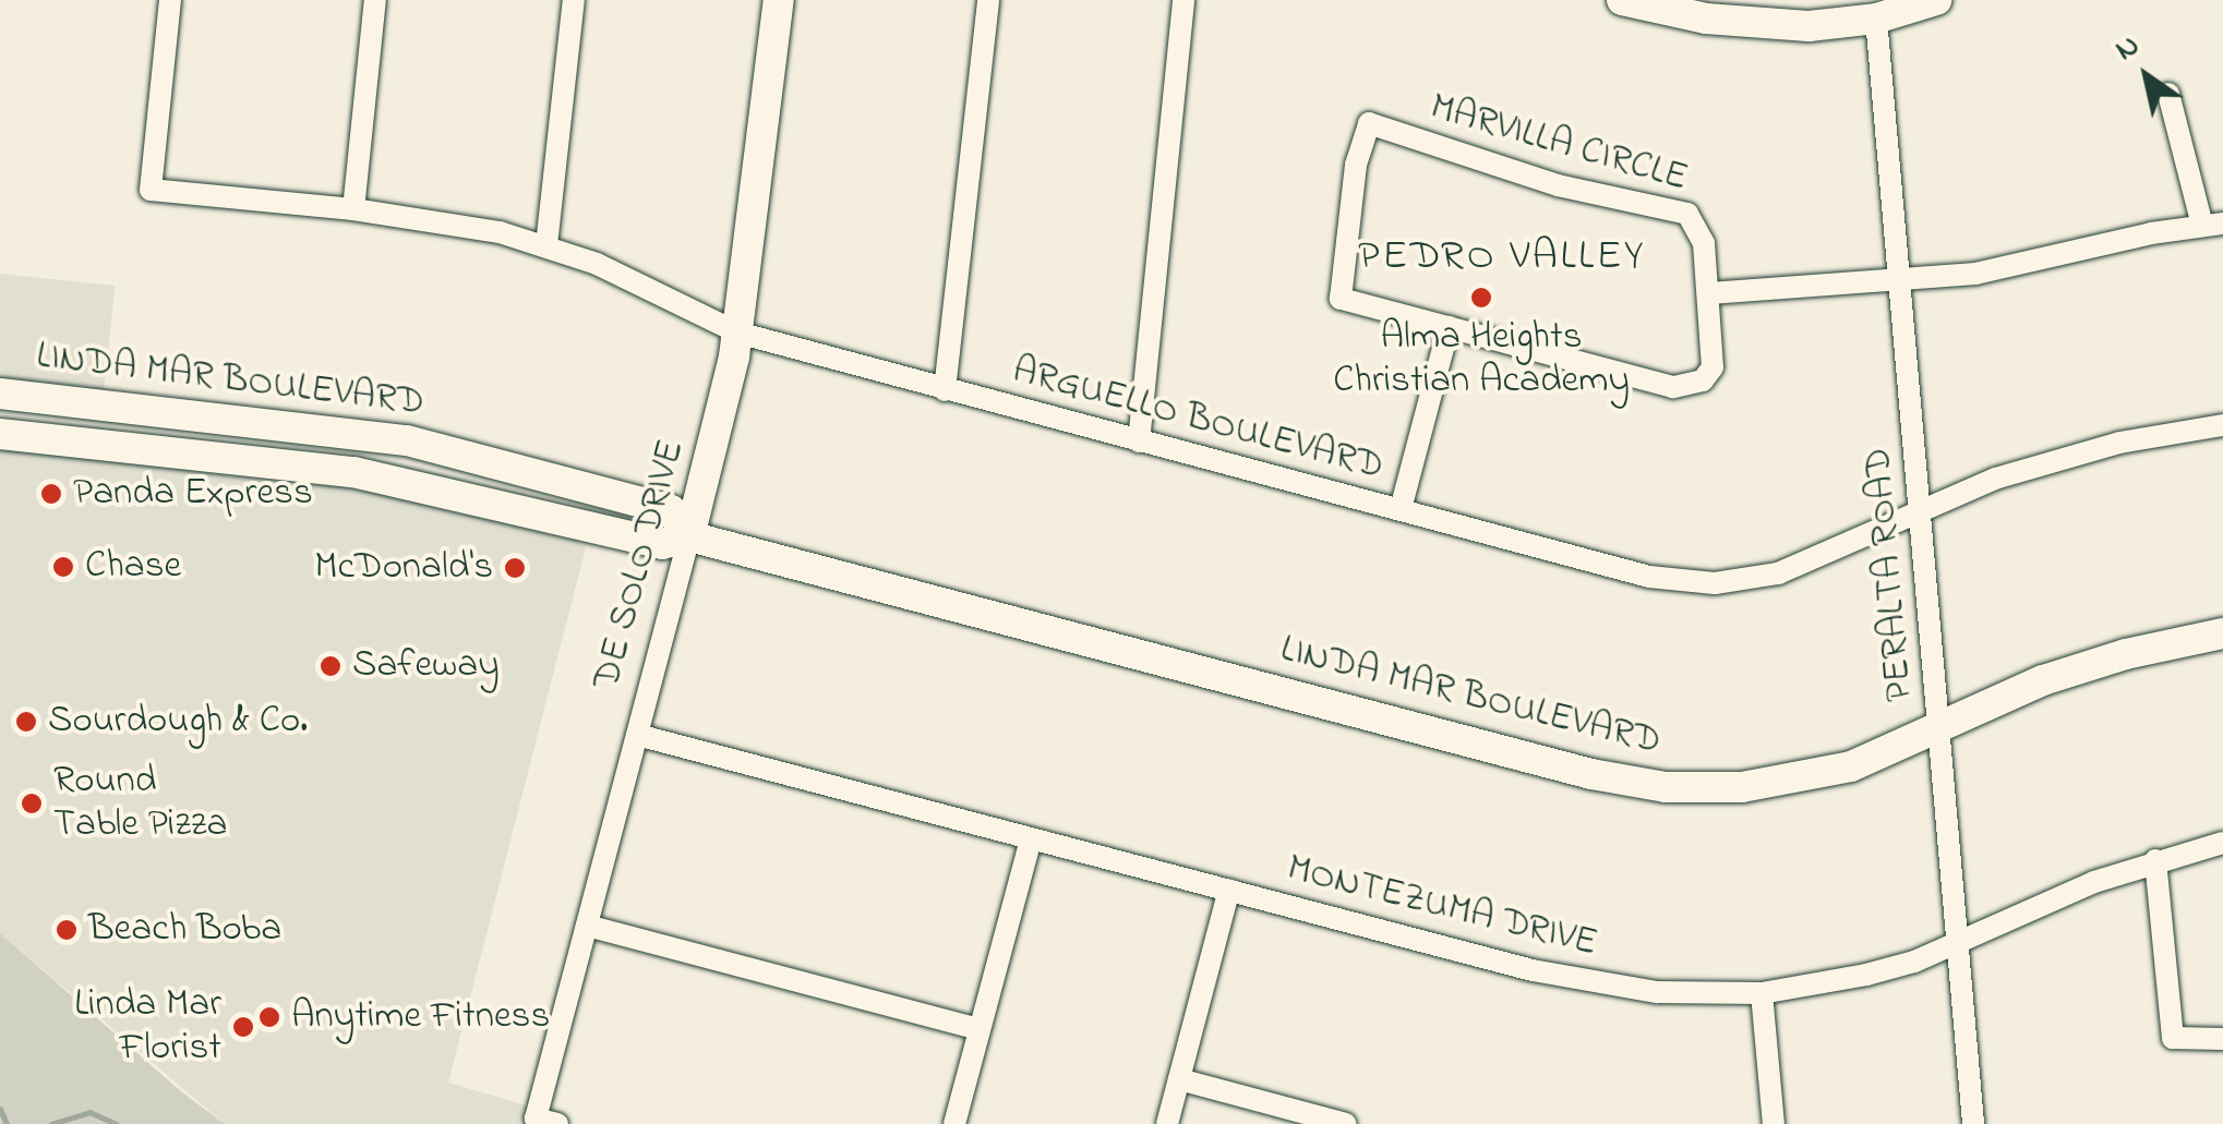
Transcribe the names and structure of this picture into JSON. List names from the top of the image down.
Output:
{
  "streets": {
    "street": [
      "MARVILLA CIRCLE",
      "LINDA MAR BOULEVARD",
      "ARGUELLO BOULEVARD",
      "DE SOLO DRIVE",
      "PERALTA ROAD",
      "MONTEZUMA DRIVE"
    ]
  },
  "crossings": [
    ["LINDA MAR BOULEVARD", "DE SOLO DRIVE"],
    ["LINDA MAR BOULEVARD", "PERALTA ROAD"],
    ["ARGUELLO BOULEVARD", "DE SOLO DRIVE"],
    ["ARGUELLO BOULEVARD", "PERALTA ROAD"],
    ["DE SOLO DRIVE", "MONTEZUMA DRIVE"],
    ["PERALTA ROAD", "MONTEZUMA DRIVE"]
  ],
  "districts": ["PEDRO VALLEY"],
  "places": [
    "Alma Heights Christian Academy",
    "Panda Express",
    "Chase",
    "McDonald's",
    "Safeway",
    "Sourdough & Co.",
    "Round Table Pizza",
    "Beach Boba",
    "Anytime Fitness",
    "Linda Mar Florist"
  ],
  "north": "top left"
}
